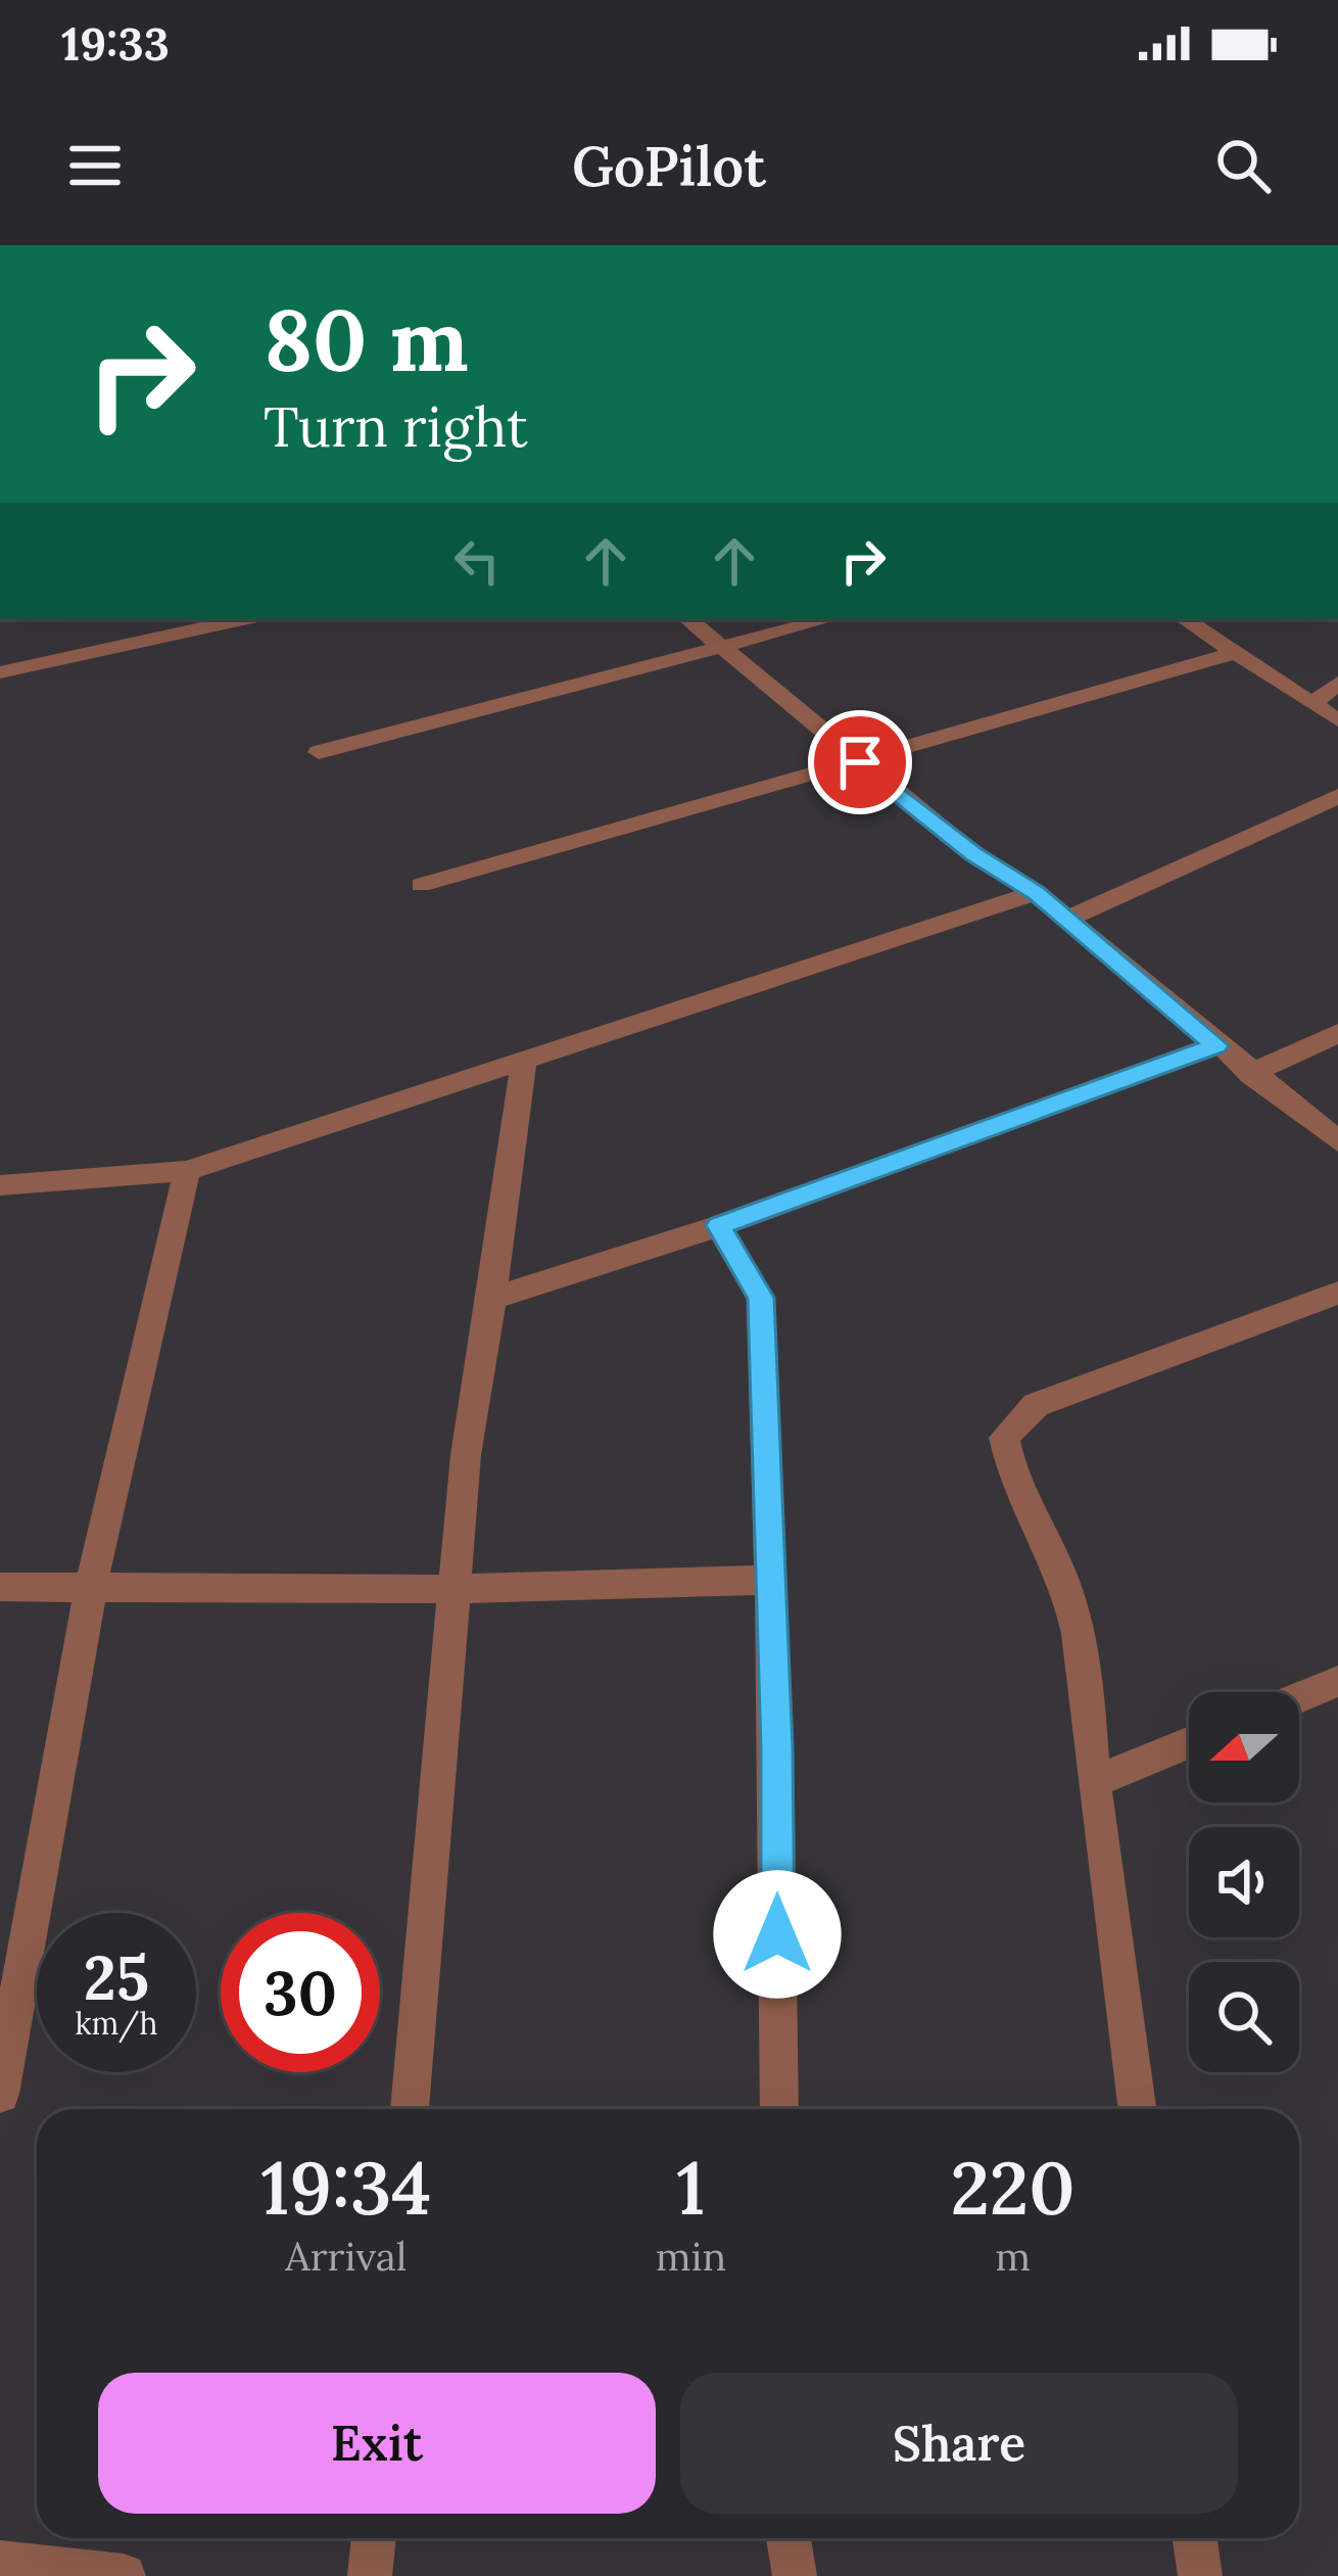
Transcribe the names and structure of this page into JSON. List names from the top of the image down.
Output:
{
  "north": "left",
  "page": {
    "status": "19:33",
    "header": "GoPilot",
    "turn": ["80 m", "Turn right"],
    "speed": "25 km/h",
    "limit": "30",
    "eta": [
      "19:34",
      "Arrival",
      "1",
      "min",
      "220",
      "m"
    ],
    "buttons": ["Exit", "Share"]
  }
}
